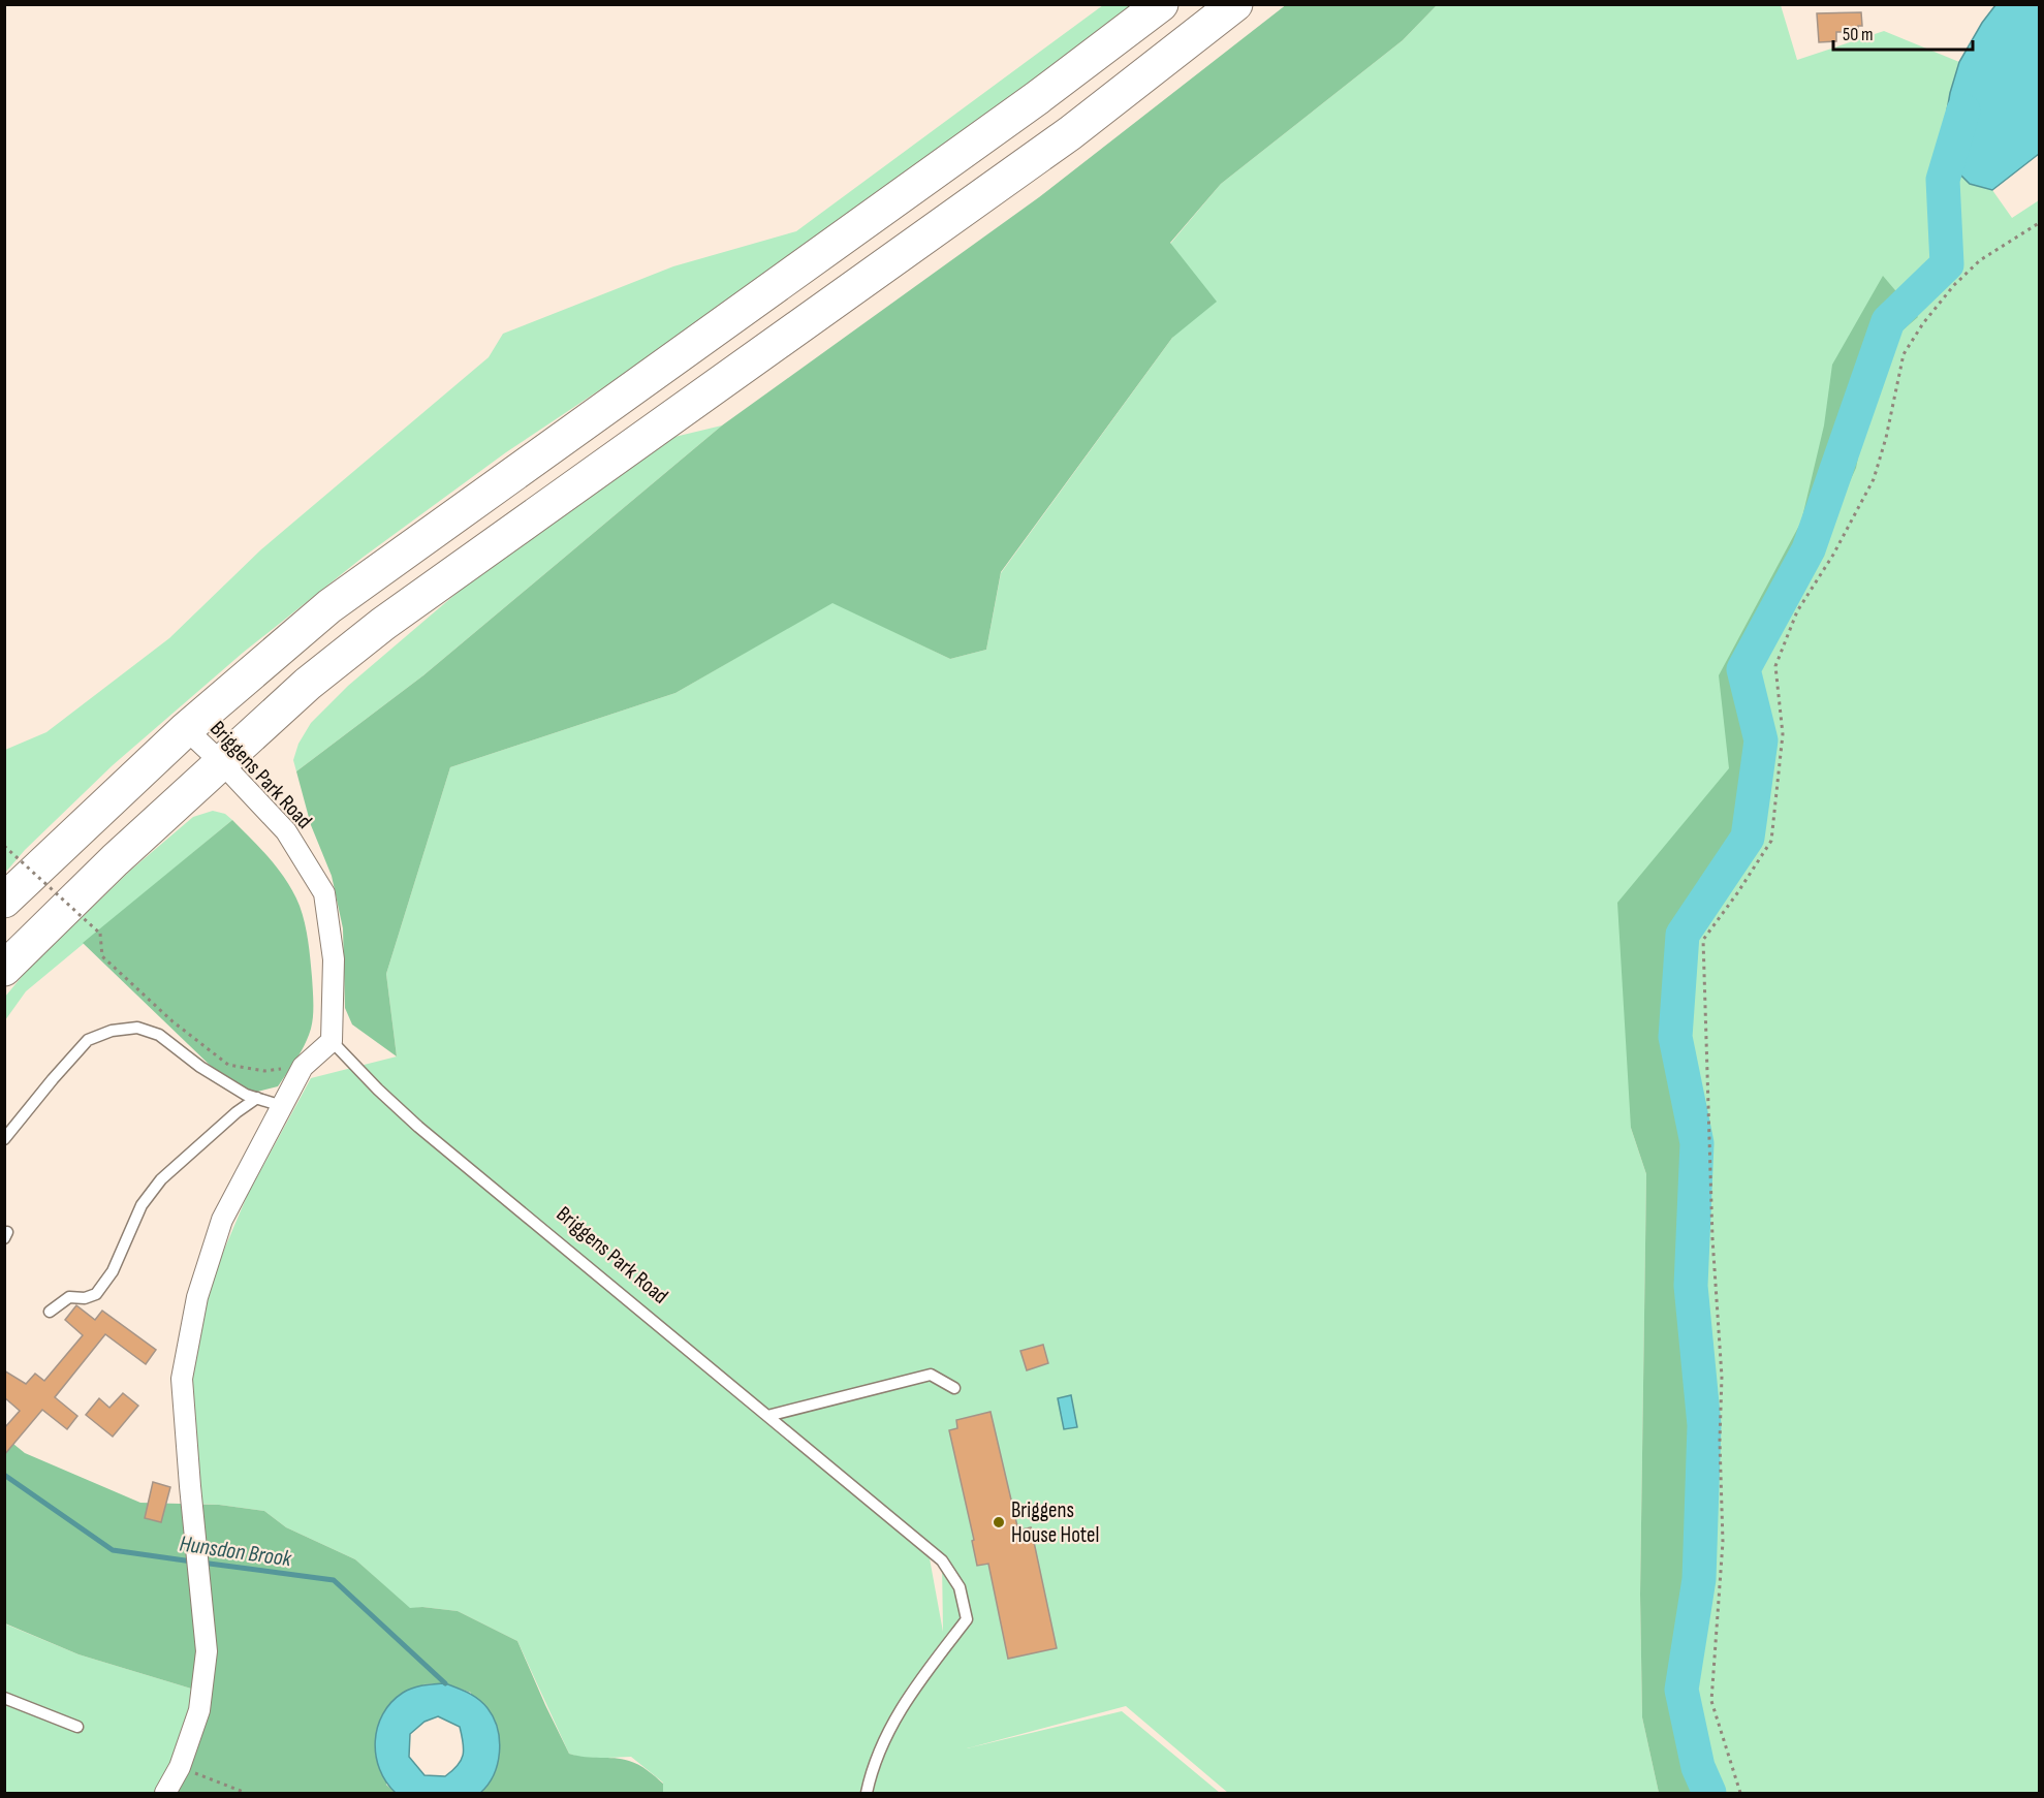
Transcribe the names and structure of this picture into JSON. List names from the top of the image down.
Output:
{
  "streets": {
    "street": ["Briggens Park Road"]
  },
  "water": ["Hunsdon Brook"],
  "places": ["Briggens House Hotel"],
  "scale_bar": "50 m"
}
